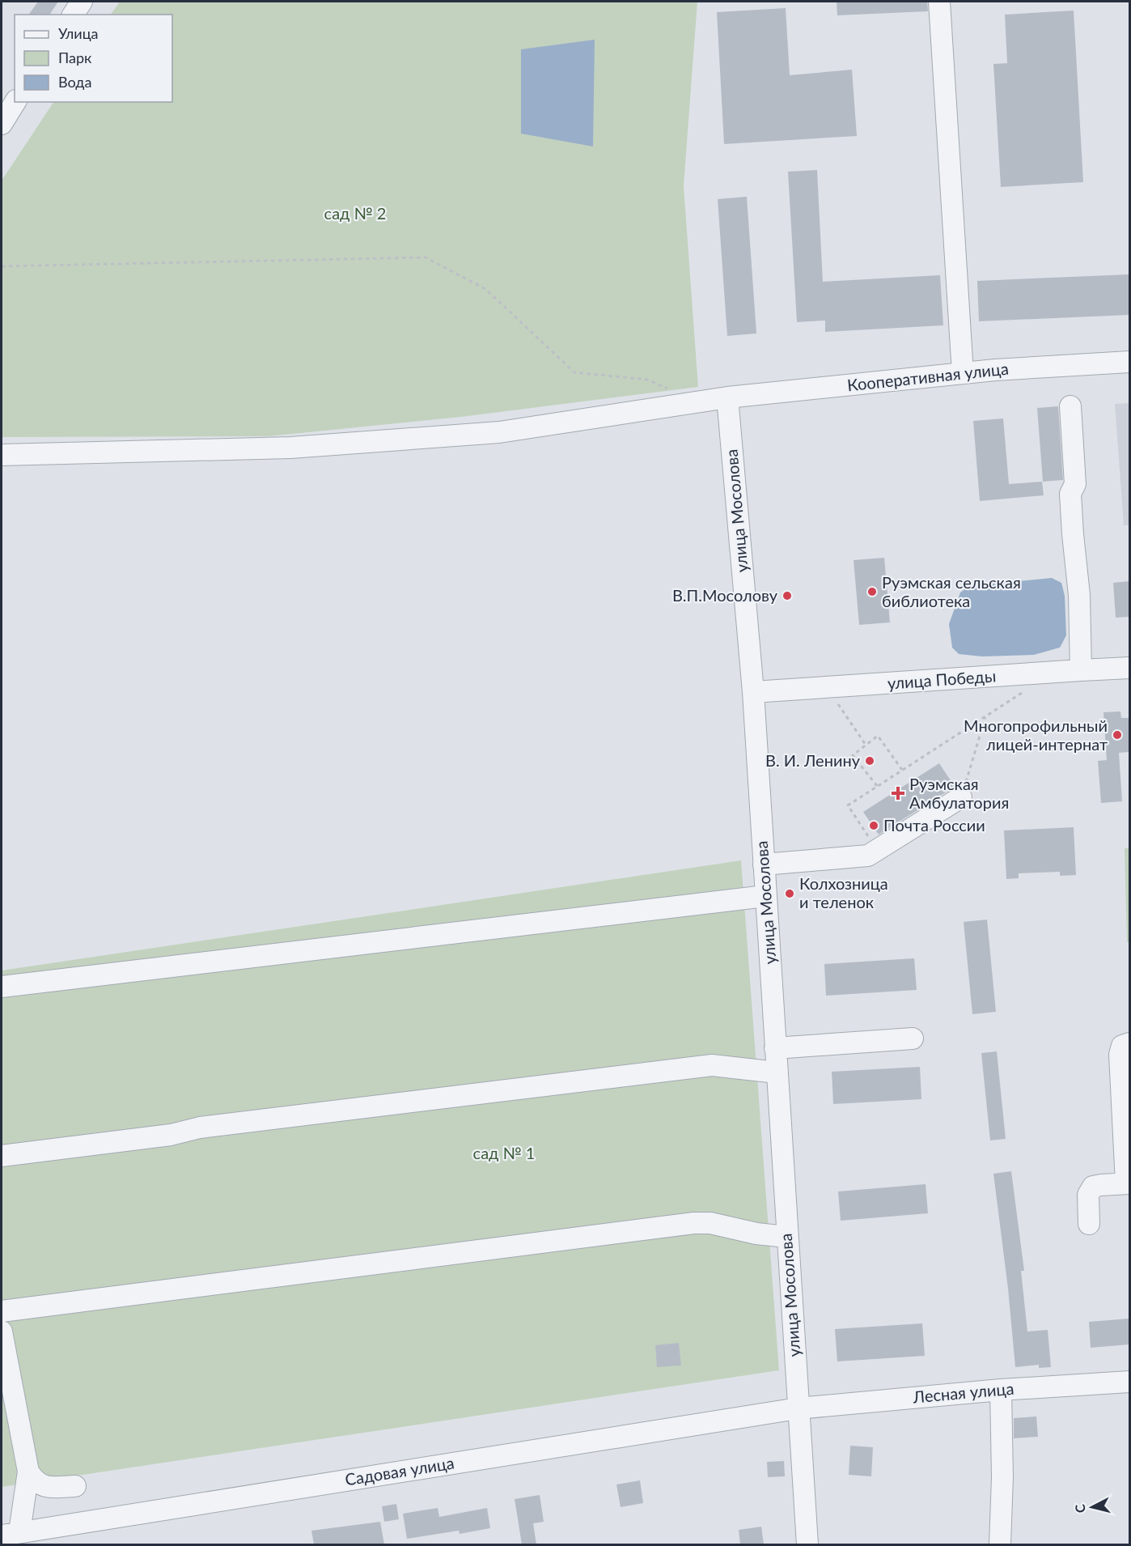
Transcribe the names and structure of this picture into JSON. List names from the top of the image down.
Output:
{
  "streets": {
    "street": [
      "Кооперативная улица",
      "улица Мосолова",
      "улица Победы",
      "Лесная улица",
      "Садовая улица"
    ]
  },
  "crossings": [
    ["Кооперативная улица", "улица Мосолова"],
    ["улица Мосолова", "улица Победы"],
    ["улица Мосолова", "Лесная улица"],
    ["улица Мосолова", "Садовая улица"],
    ["Лесная улица", "Садовая улица"]
  ],
  "parks": ["сад № 2", "сад № 1"],
  "places": {
    "other": [
      "Руэмская сельская библиотека",
      "В.П.Мосолову",
      "Многопрофильный лицей-интернат",
      "В. И. Ленину",
      "Почта России",
      "Колхозница и теленок"
    ],
    "health": ["Руэмская Амбулатория"]
  },
  "legend": ["Улица", "Парк", "Вода"],
  "north": "left"
}
